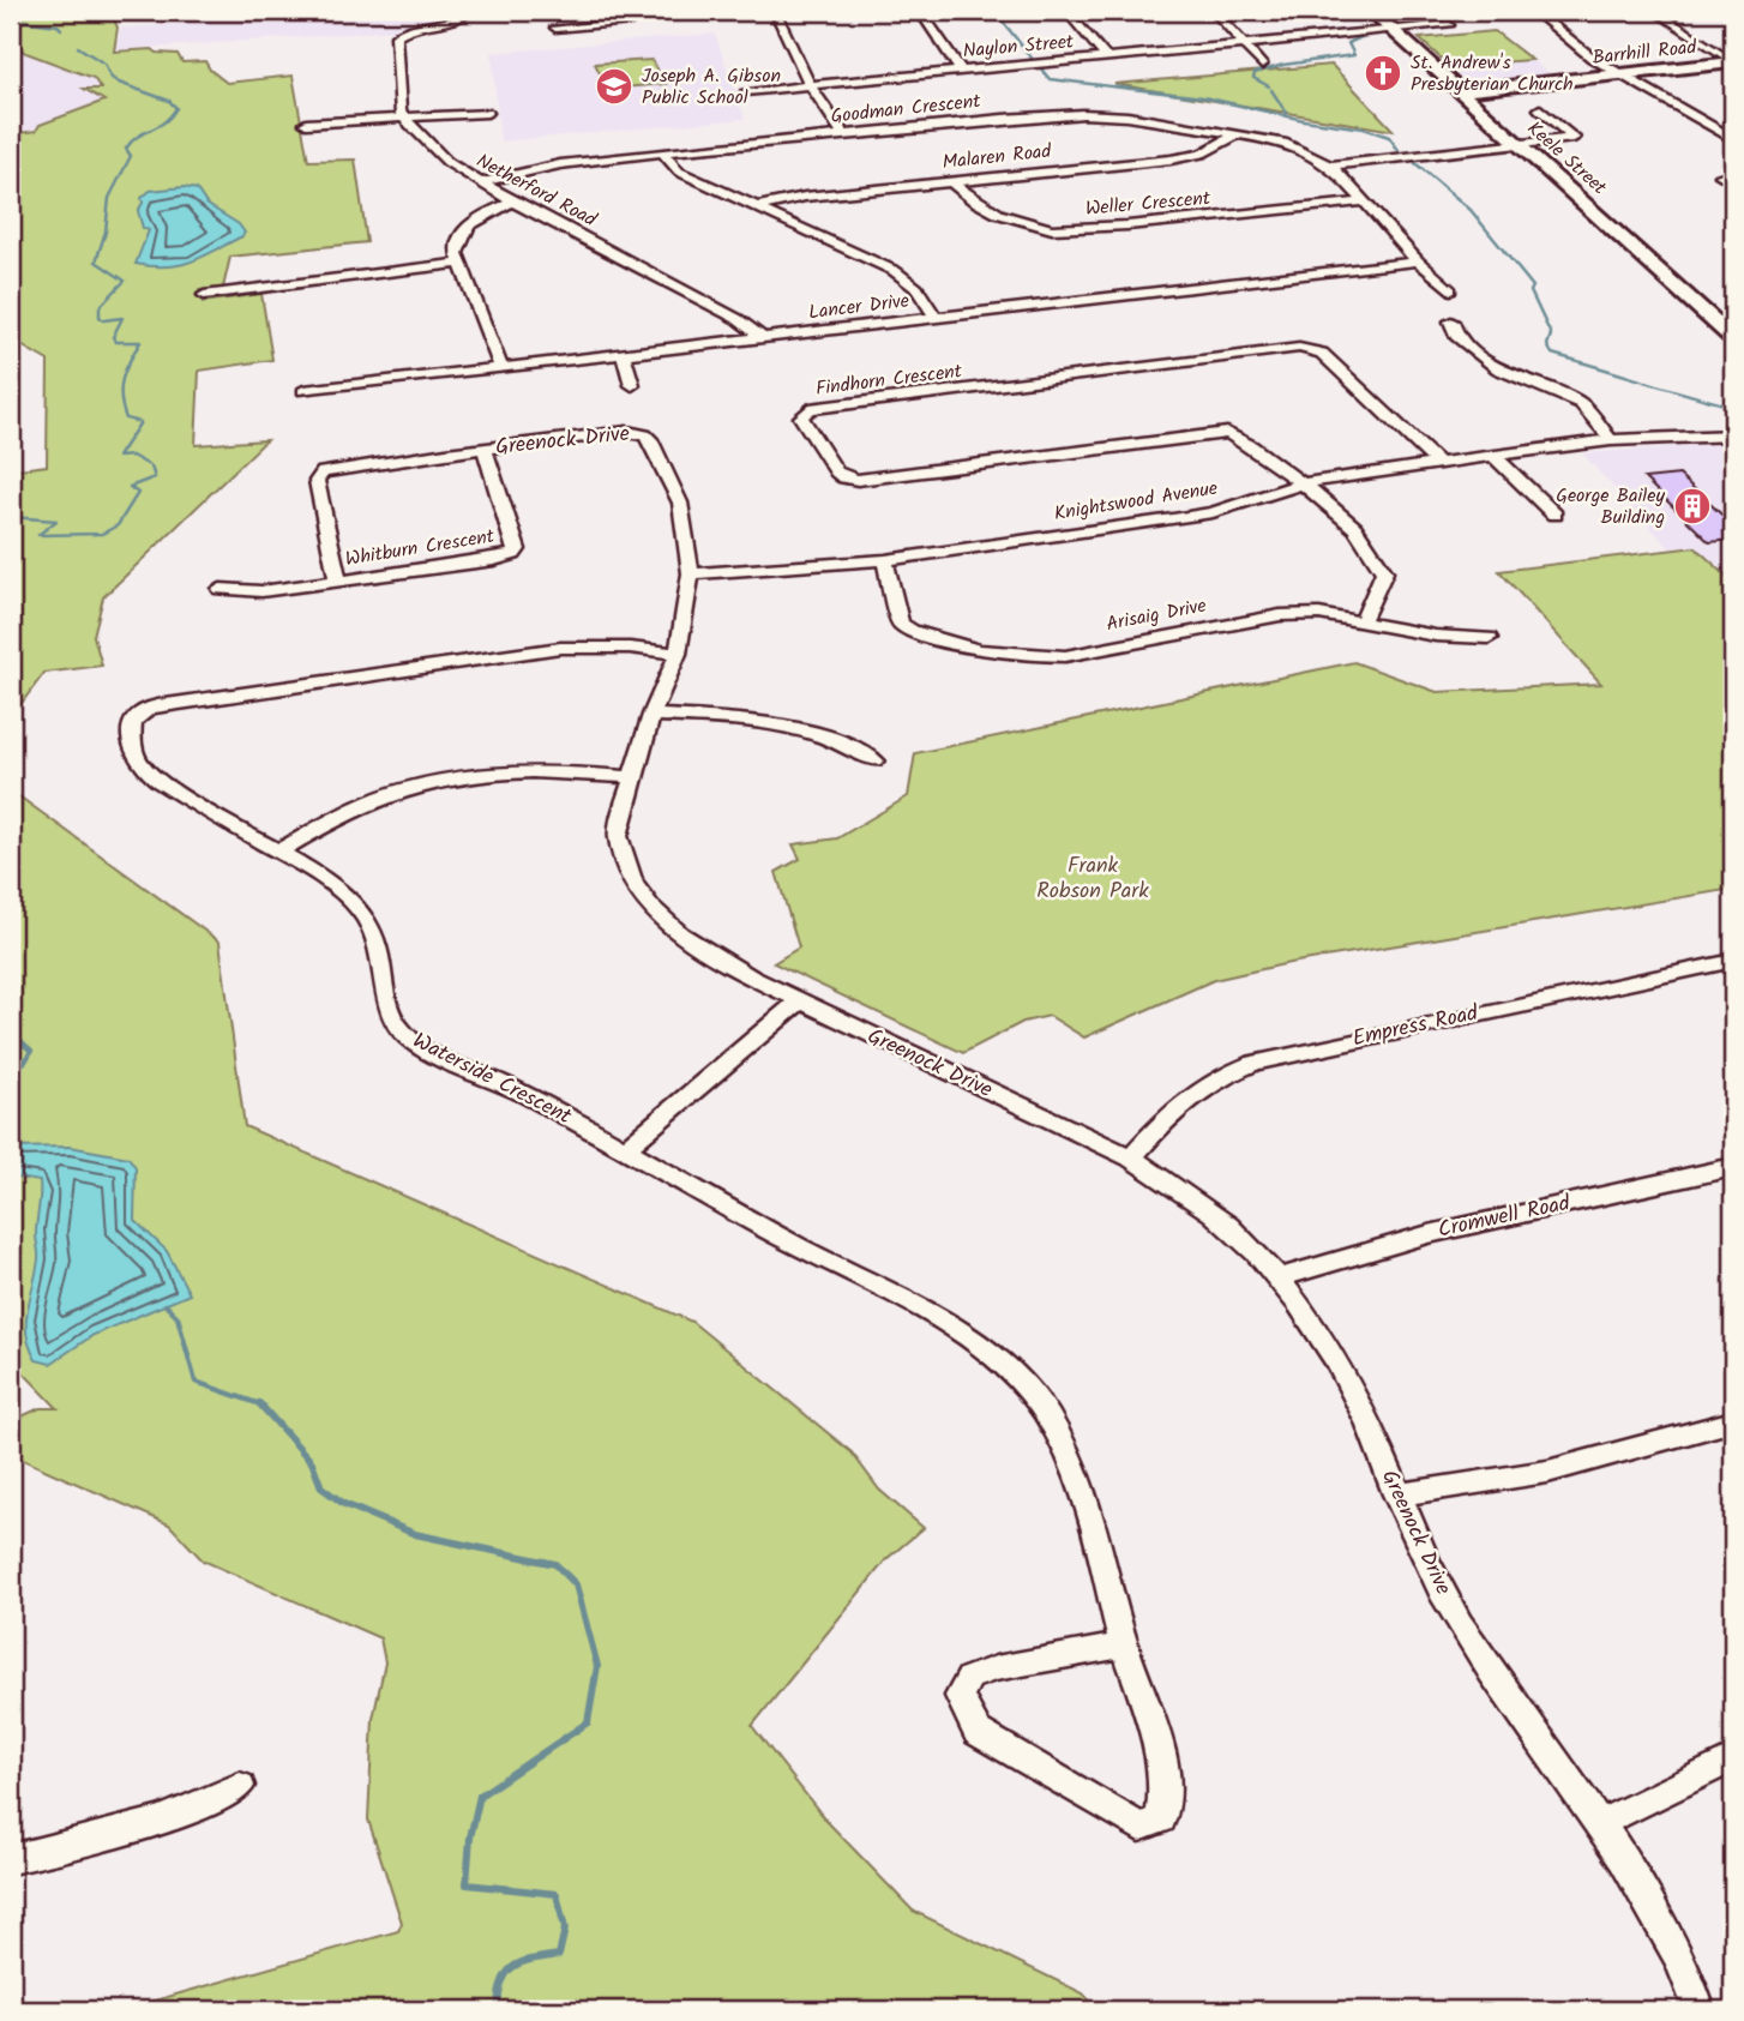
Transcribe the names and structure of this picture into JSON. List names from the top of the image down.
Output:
{
  "streets": {
    "main road": ["Barrhill Road", "Keele Street"],
    "street": [
      "Naylon Street",
      "Goodman Crescent",
      "Malaren Road",
      "Netherford Road",
      "Weller Crescent",
      "Lancer Drive",
      "Findhorn Crescent",
      "Greenock Drive",
      "Knightswood Avenue",
      "Whitburn Crescent",
      "Arisaig Drive",
      "Empress Road",
      "Waterside Crescent",
      "Cromwell Road"
    ]
  },
  "crossings": [
    ["Naylon Street", "Keele Street"],
    ["Barrhill Road", "Keele Street"],
    ["Goodman Crescent", "Malaren Road"],
    ["Goodman Crescent", "Netherford Road"],
    ["Malaren Road", "Weller Crescent"],
    ["Netherford Road", "Lancer Drive"],
    ["Findhorn Crescent", "Knightswood Avenue"],
    ["Greenock Drive", "Knightswood Avenue"],
    ["Greenock Drive", "Whitburn Crescent"],
    ["Greenock Drive", "Empress Road"],
    ["Greenock Drive", "Waterside Crescent"],
    ["Greenock Drive", "Cromwell Road"],
    ["Knightswood Avenue", "Arisaig Drive"]
  ],
  "parks": ["Frank Robson Park"],
  "places": {
    "church": ["St. Andrew's Presbyterian Church"],
    "school or university": ["Joseph A. Gibson Public School"],
    "building": ["George Bailey Building"]
  }
}
